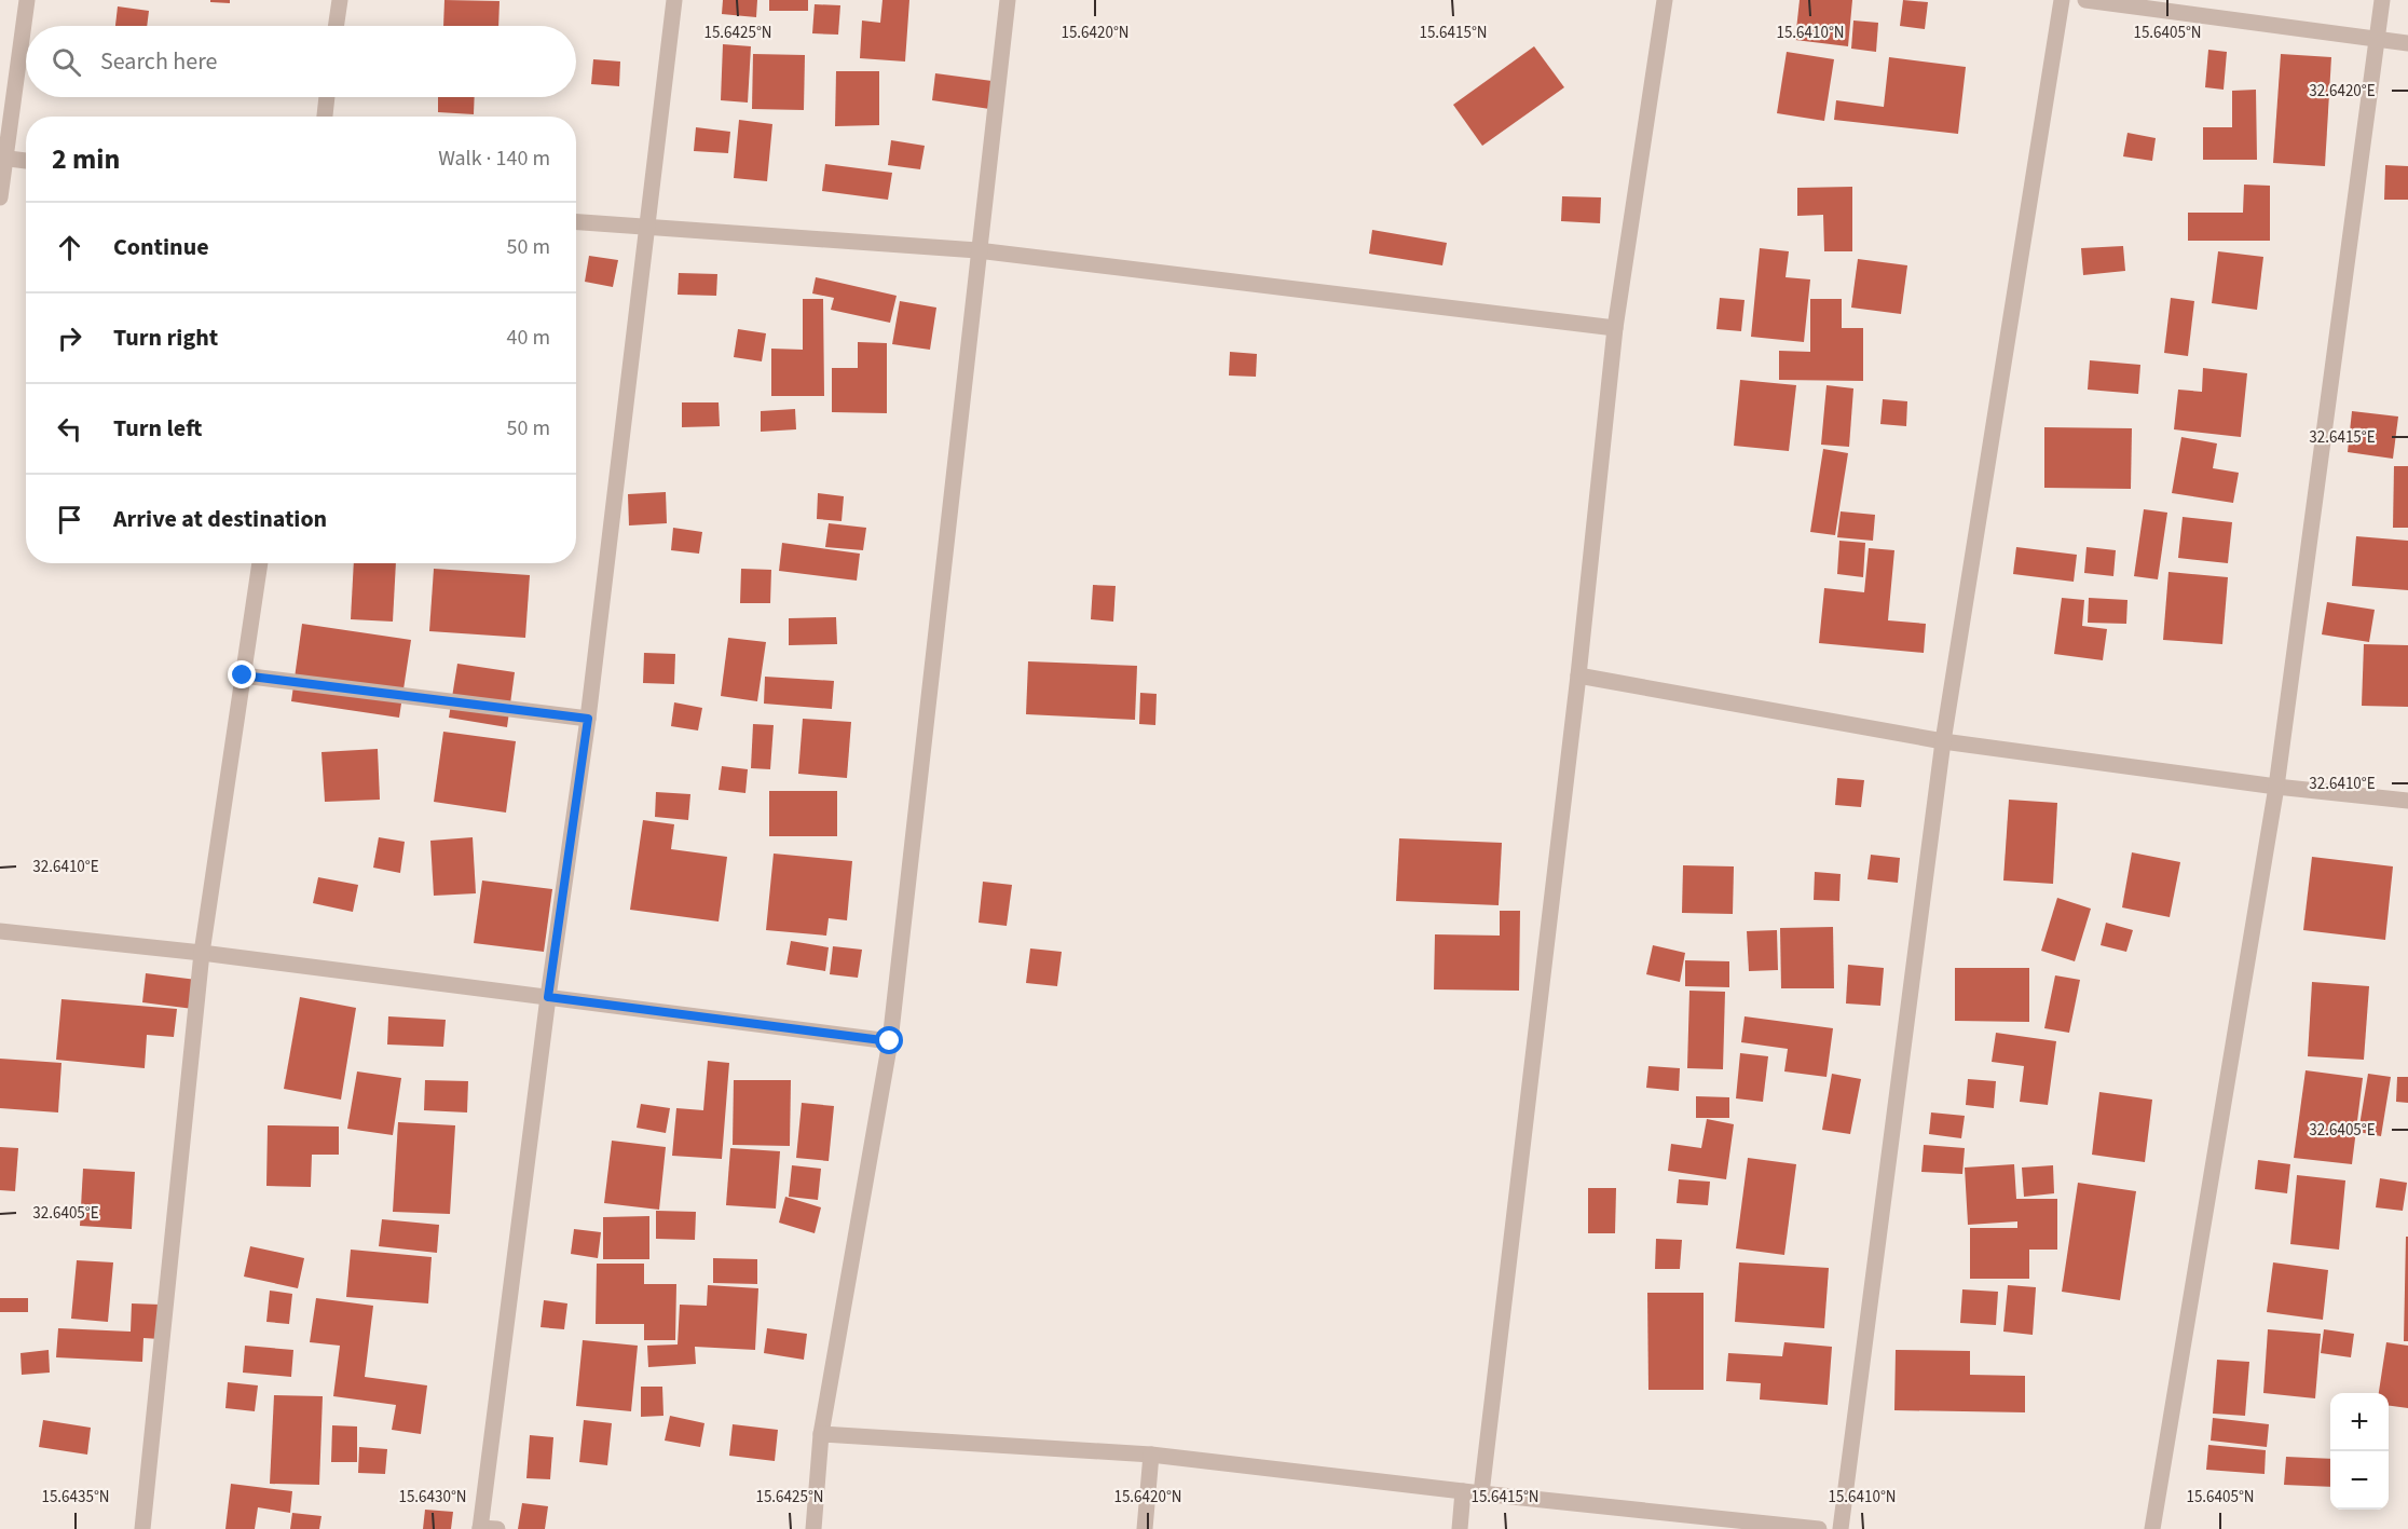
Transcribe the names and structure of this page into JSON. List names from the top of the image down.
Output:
{
  "page": {
    "search": "Search here",
    "heading": ["2 min", "Walk · 140 m"],
    "list": [
      ["Continue", "50 m"],
      ["Turn right", "40 m"],
      ["Turn left", "50 m"],
      "Arrive at destination"
    ],
    "map_buttons": ["+", "−"]
  },
  "coordinates": [
    "15.6425°N",
    "15.6420°N",
    "15.6415°N",
    "15.6410°N",
    "15.6405°N",
    "32.6420°E",
    "32.6415°E",
    "32.6410°E",
    "32.6405°E",
    "15.6435°N",
    "15.6430°N"
  ]
}
